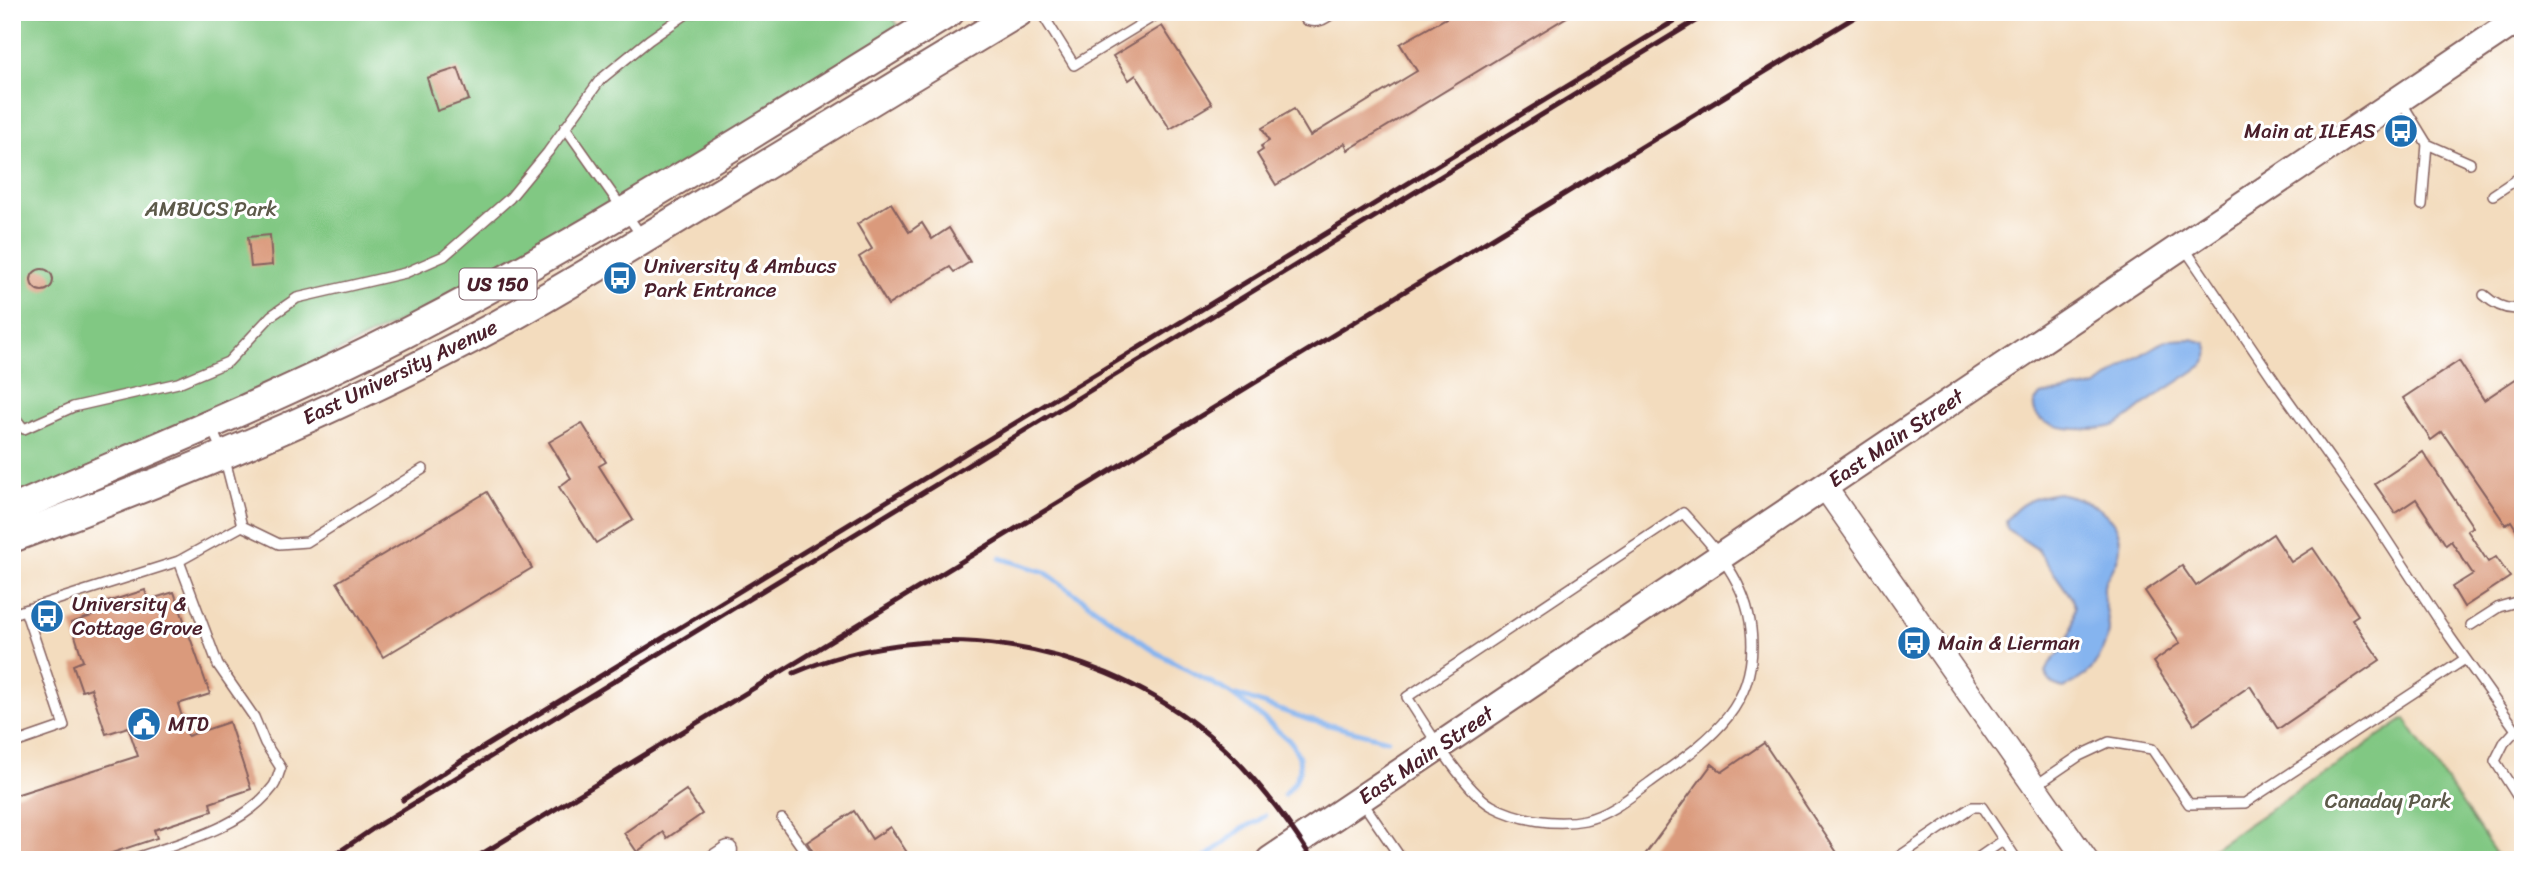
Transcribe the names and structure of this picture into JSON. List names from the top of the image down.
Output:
{
  "streets": {
    "main road": ["US 150", "East University Avenue", "East Main Street"]
  },
  "parks": ["AMBUCS Park", "Canaday Park"],
  "places": {
    "bus stop": [
      "Main at ILEAS",
      "University & Ambucs Park Entrance",
      "University & Cottage Grove",
      "Main & Lierman"
    ],
    "public building": ["MTD"]
  }
}
